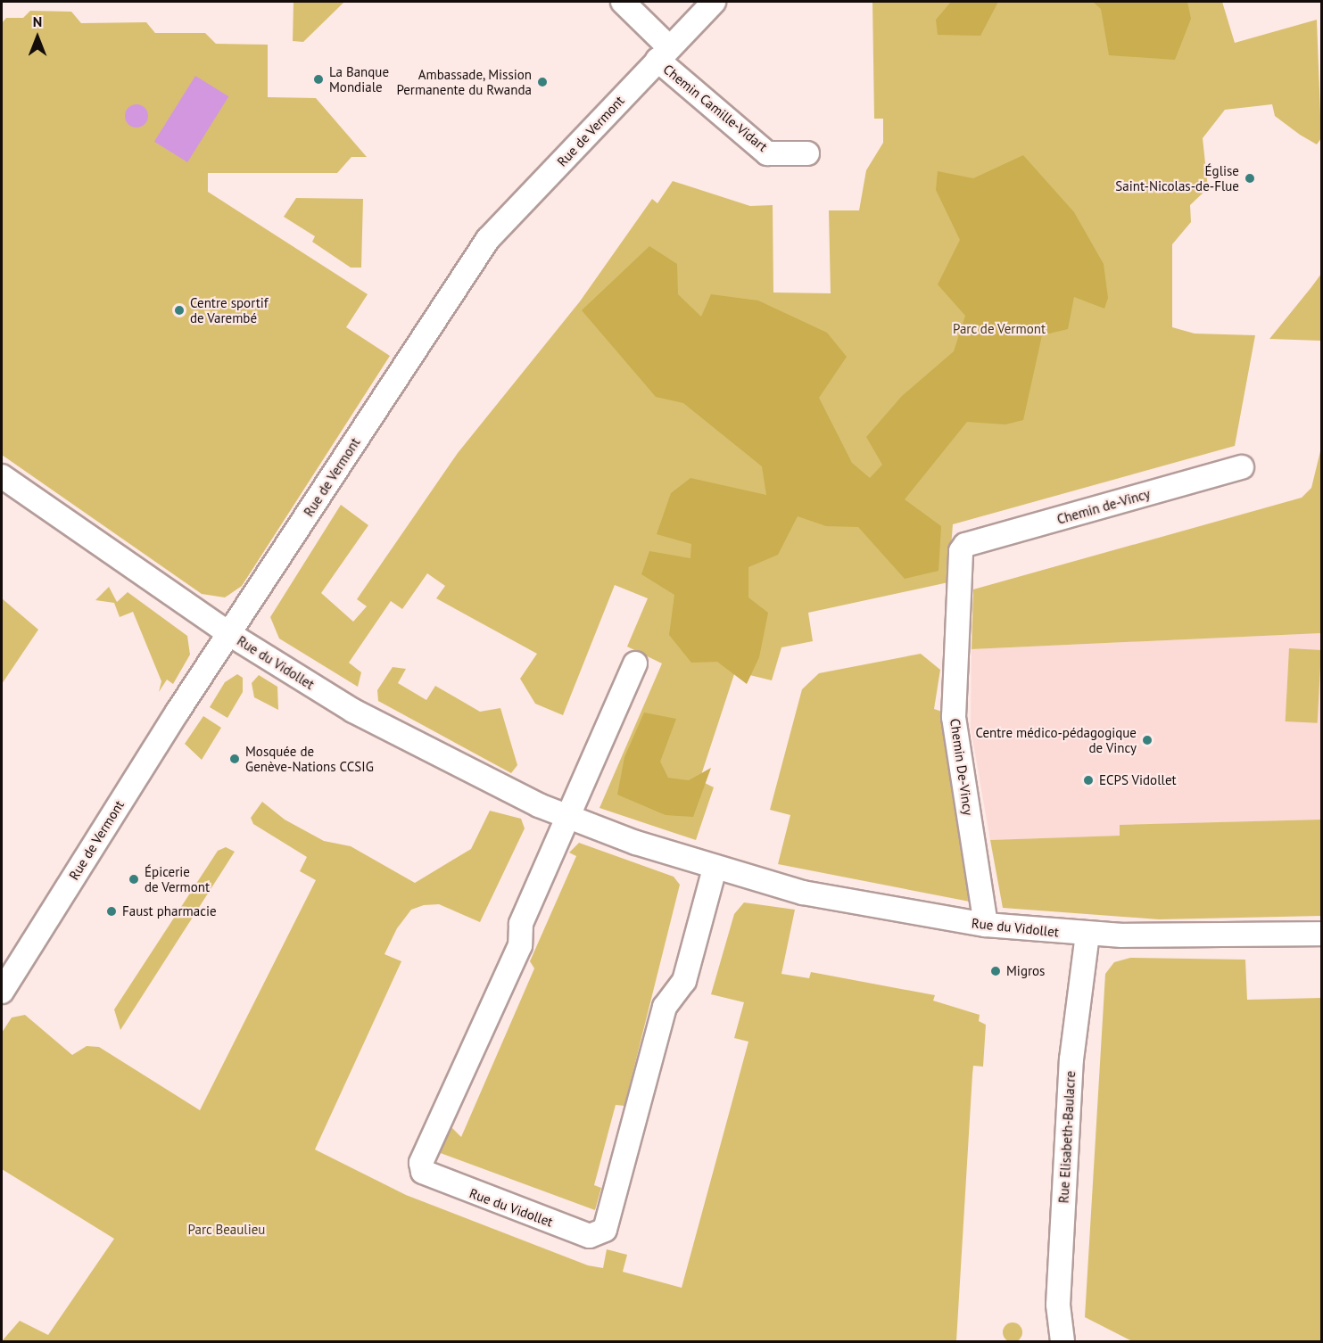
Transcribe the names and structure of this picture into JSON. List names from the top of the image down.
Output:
{
  "streets": {
    "street": [
      "Chemin Camille-Vidart",
      "Rue de Vermont",
      "Chemin de-Vincy",
      "Rue du Vidollet",
      "Chemin De-Vincy",
      "Rue Elisabeth-Baulacre"
    ]
  },
  "crossings": [
    ["Chemin Camille-Vidart", "Rue de Vermont"],
    ["Rue de Vermont", "Rue du Vidollet"],
    ["Chemin de-Vincy", "Chemin De-Vincy"],
    ["Rue du Vidollet", "Chemin De-Vincy"],
    ["Rue du Vidollet", "Rue Elisabeth-Baulacre"]
  ],
  "parks": ["Parc de Vermont", "Parc Beaulieu"],
  "places": [
    "La Banque Mondiale",
    "Ambassade, Mission Permanente du Rwanda",
    "Église Saint-Nicolas-de-Flue",
    "Centre sportif de Varembé",
    "Centre médico-pédagogique de Vincy",
    "Mosquée de Genève-Nations CCSIG",
    "ECPS Vidollet",
    "Épicerie de Vermont",
    "Faust pharmacie",
    "Migros"
  ],
  "north": "top"
}
